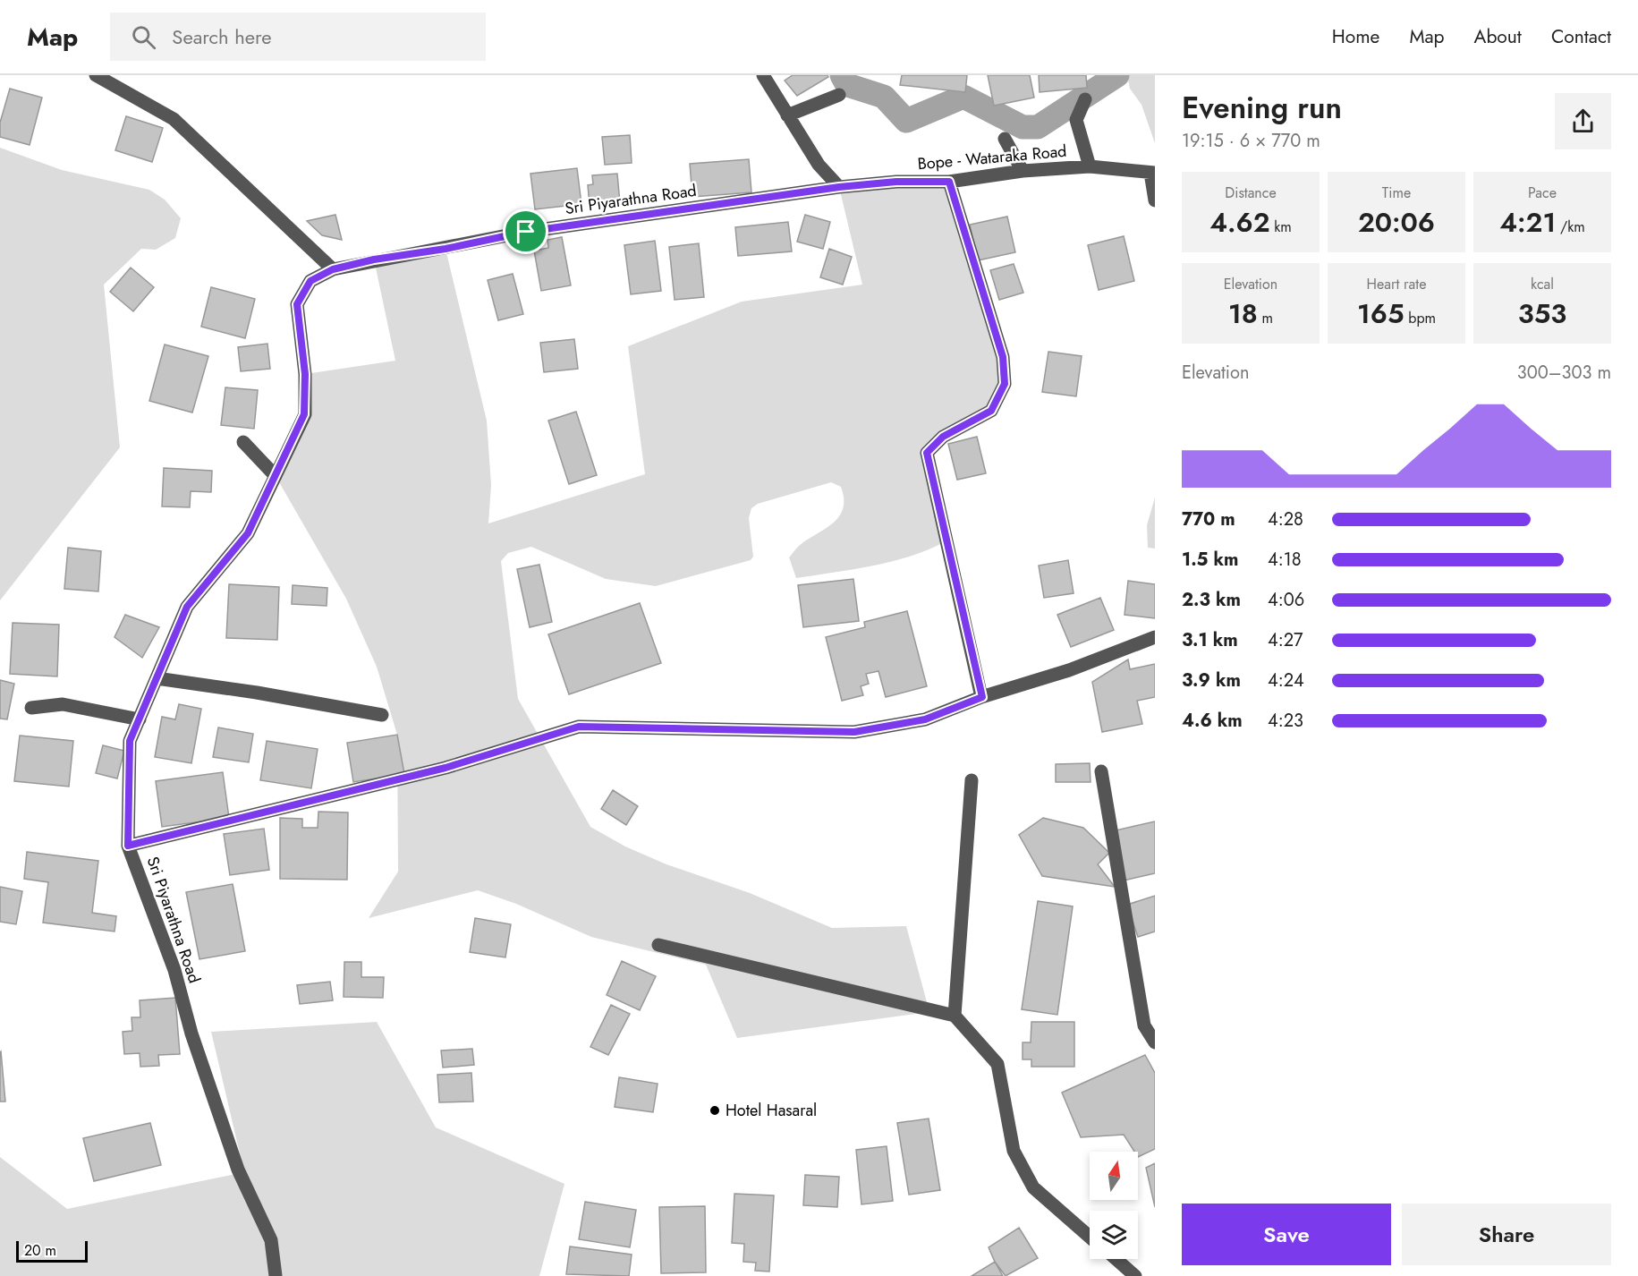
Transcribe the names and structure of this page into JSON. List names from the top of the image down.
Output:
{
  "streets": {
    "street": ["Bope - Wataraka Road", "Sri Piyarathna Road"]
  },
  "crossings": [
    ["Bope - Wataraka Road", "Sri Piyarathna Road"]
  ],
  "places": ["Hotel Hasaral"],
  "scale_bar": "20 m",
  "north": "top",
  "page": {
    "header": "Map",
    "search": "Search here",
    "nav": [
      "Home",
      "Map",
      "About",
      "Contact"
    ],
    "heading": ["Evening run", "19:15 · 6 × 770 m"],
    "stats": [
      ["Distance", "4.62 km"],
      ["Time", "20:06"],
      ["Pace", "4:21 /km"],
      ["Elevation", "18 m"],
      ["Heart rate", "165 bpm"],
      ["kcal", "353"]
    ],
    "chart": ["Elevation", "300–303 m"],
    "list": [
      {
        "name": "770 m",
        "note": "4:28"
      },
      {
        "name": "1.5 km",
        "note": "4:18"
      },
      {
        "name": "2.3 km",
        "note": "4:06"
      },
      {
        "name": "3.1 km",
        "note": "4:27"
      },
      {
        "name": "3.9 km",
        "note": "4:24"
      },
      {
        "name": "4.6 km",
        "note": "4:23"
      }
    ],
    "buttons": ["Save", "Share"],
    "scale": "20 m"
  }
}
